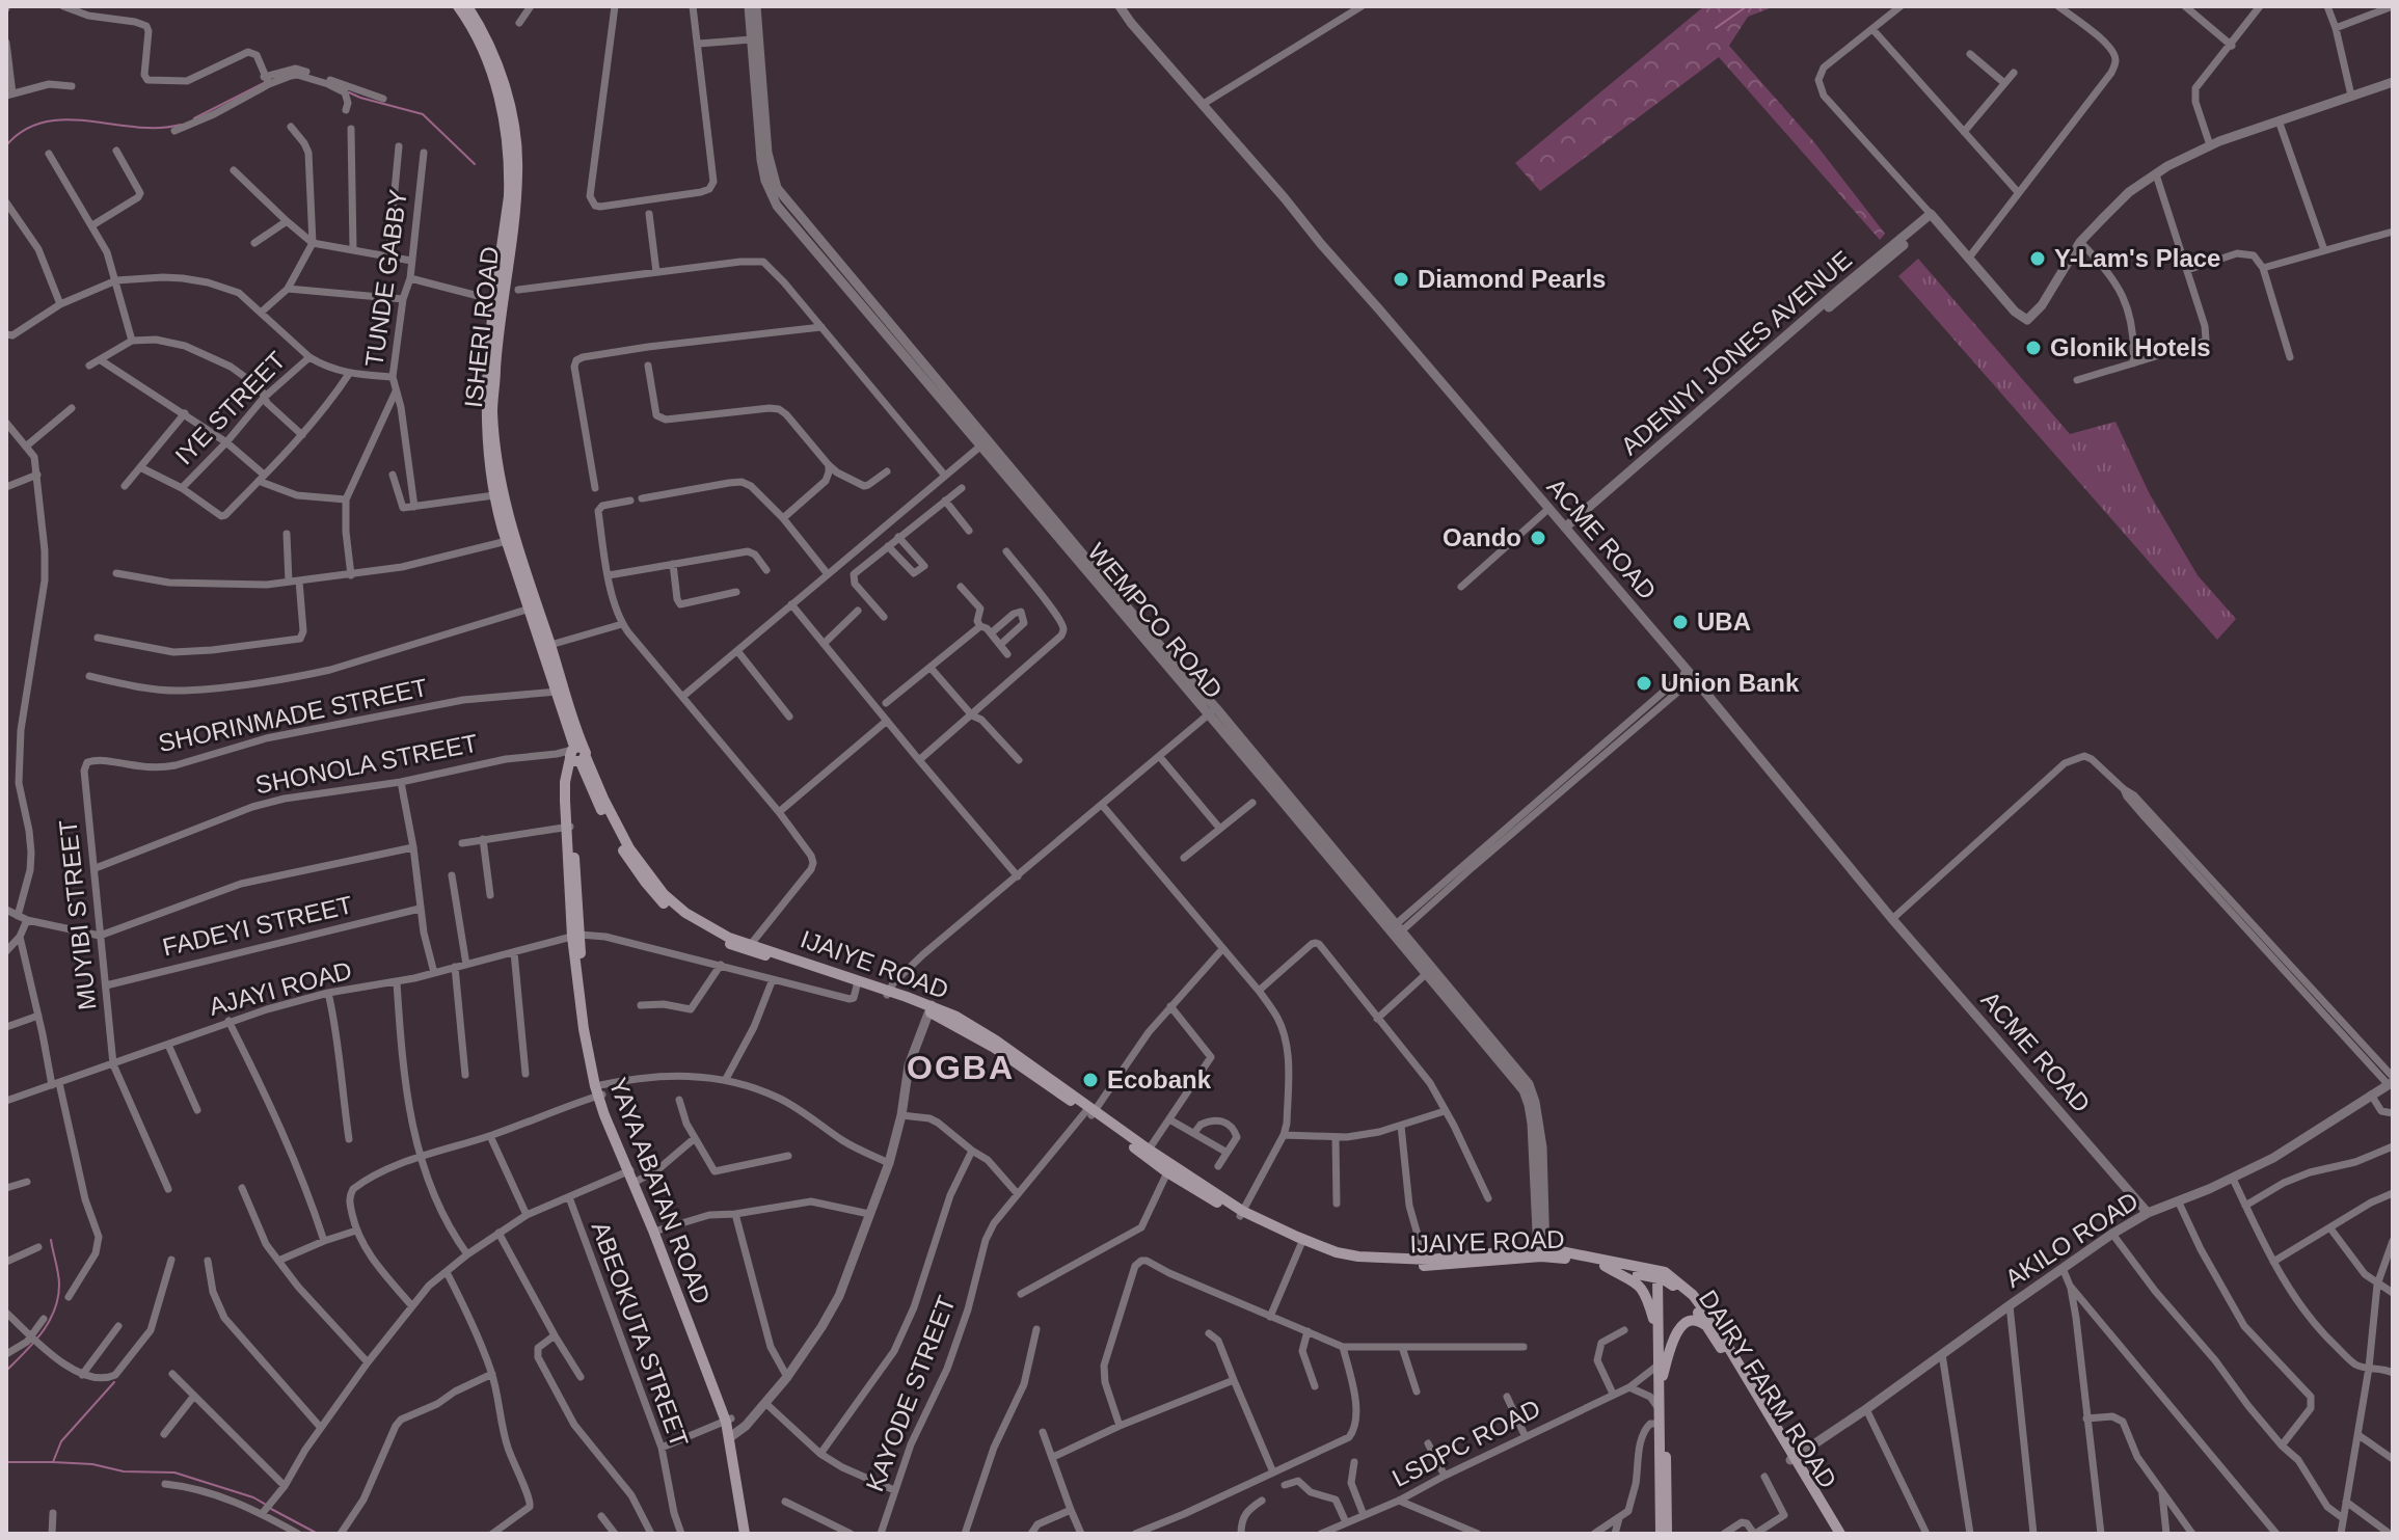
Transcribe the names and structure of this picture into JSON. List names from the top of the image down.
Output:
{
  "streets": {
    "main road": [
      "ISHERI ROAD",
      "IJAIYE ROAD",
      "YAYA ABATAN ROAD",
      "DAIRY FARM ROAD"
    ],
    "street": [
      "TUNDE GABBY",
      "ADENIYI JONES AVENUE",
      "IYE STREET",
      "ACME ROAD",
      "WEMPCO ROAD",
      "SHORINMADE STREET",
      "SHONOLA STREET",
      "MUYIBI STREET",
      "FADEYI STREET",
      "AJAYI ROAD",
      "AKILO ROAD",
      "ABEOKUTA STREET",
      "KAYODE STREET",
      "LSDPC ROAD"
    ]
  },
  "crossings": [
    ["ISHERI ROAD", "SHORINMADE STREET"],
    ["ISHERI ROAD", "SHONOLA STREET"],
    ["ISHERI ROAD", "IJAIYE ROAD"],
    ["ISHERI ROAD", "YAYA ABATAN ROAD"],
    ["ADENIYI JONES AVENUE", "ACME ROAD"],
    ["ACME ROAD", "AKILO ROAD"],
    ["WEMPCO ROAD", "IJAIYE ROAD"],
    ["SHORINMADE STREET", "MUYIBI STREET"],
    ["SHONOLA STREET", "MUYIBI STREET"],
    ["SHONOLA STREET", "YAYA ABATAN ROAD"],
    ["MUYIBI STREET", "FADEYI STREET"],
    ["MUYIBI STREET", "AJAYI ROAD"],
    ["IJAIYE ROAD", "DAIRY FARM ROAD"],
    ["IJAIYE ROAD", "KAYODE STREET"],
    ["AJAYI ROAD", "YAYA ABATAN ROAD"],
    ["AKILO ROAD", "DAIRY FARM ROAD"]
  ],
  "districts": ["OGBA"],
  "places": [
    "Y-Lam's Place",
    "Diamond Pearls",
    "Glonik Hotels",
    "Oando",
    "UBA",
    "Union Bank",
    "Ecobank"
  ]
}
